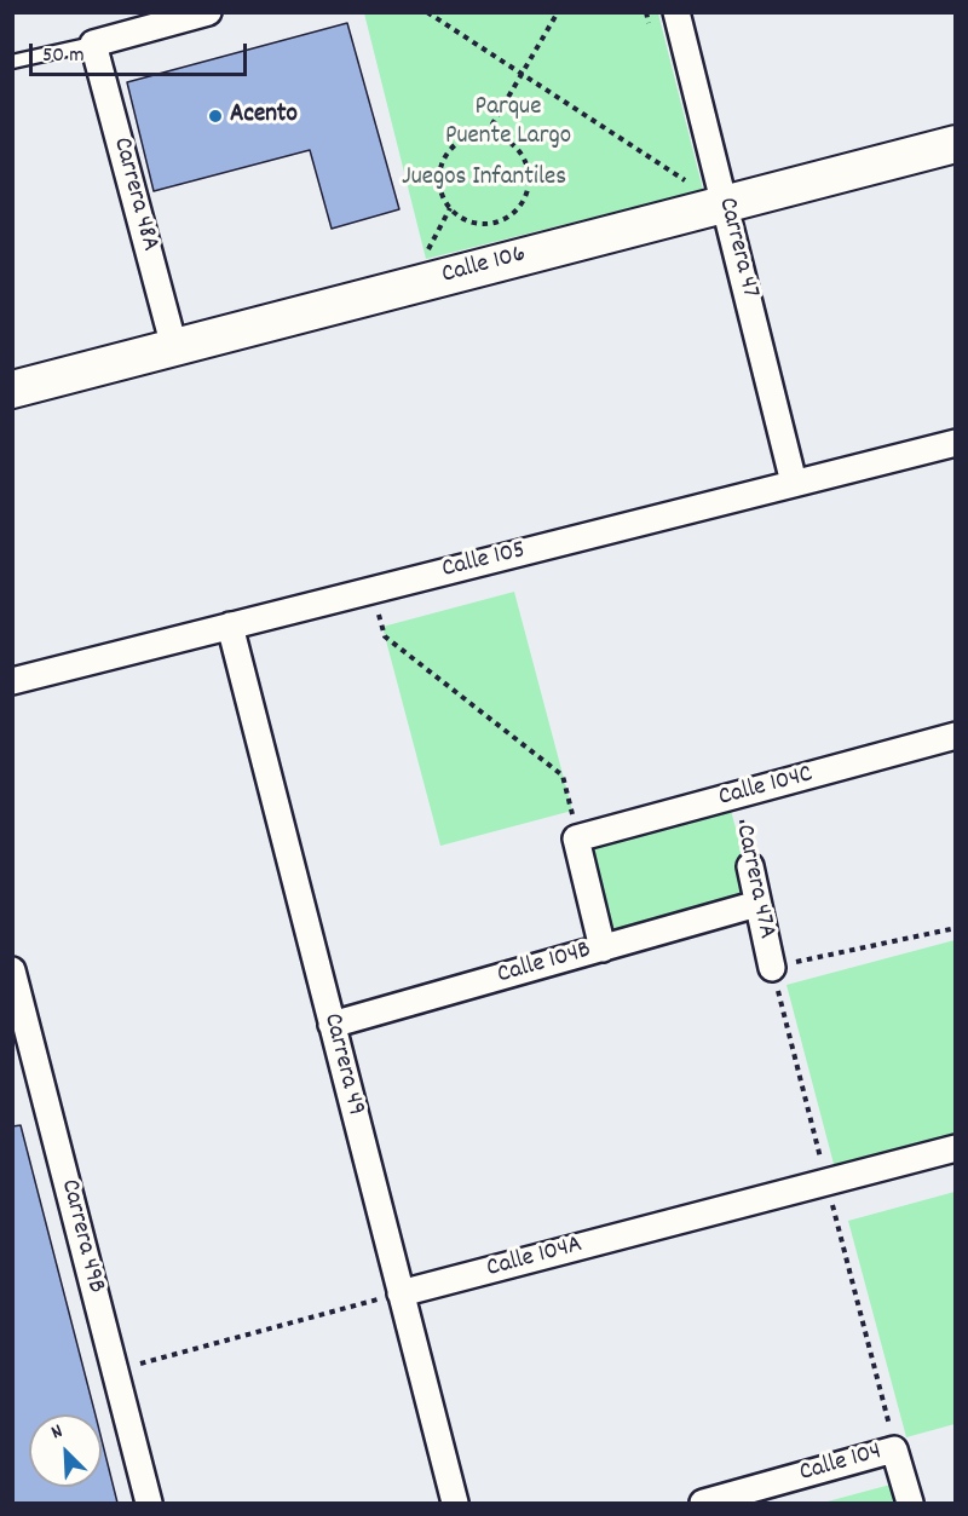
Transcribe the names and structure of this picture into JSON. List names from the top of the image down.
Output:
{
  "streets": {
    "street": [
      "Carrera 48A",
      "Carrera 47",
      "Calle 106",
      "Calle 105",
      "Calle 104C",
      "Carrera 47A",
      "Calle 104B",
      "Carrera 49",
      "Carrera 49B",
      "Calle 104A",
      "Calle 104"
    ]
  },
  "crossings": [
    ["Carrera 48A", "Calle 106"],
    ["Carrera 47", "Calle 106"],
    ["Carrera 47", "Calle 105"],
    ["Calle 105", "Carrera 49"],
    ["Calle 104C", "Carrera 47A"],
    ["Carrera 47A", "Calle 104B"],
    ["Calle 104B", "Carrera 49"],
    ["Carrera 49", "Calle 104A"]
  ],
  "parks": ["Parque Puente Largo", "Juegos Infantiles"],
  "places": ["Acento"],
  "scale_bar": "50 m",
  "north": "top left"
}
